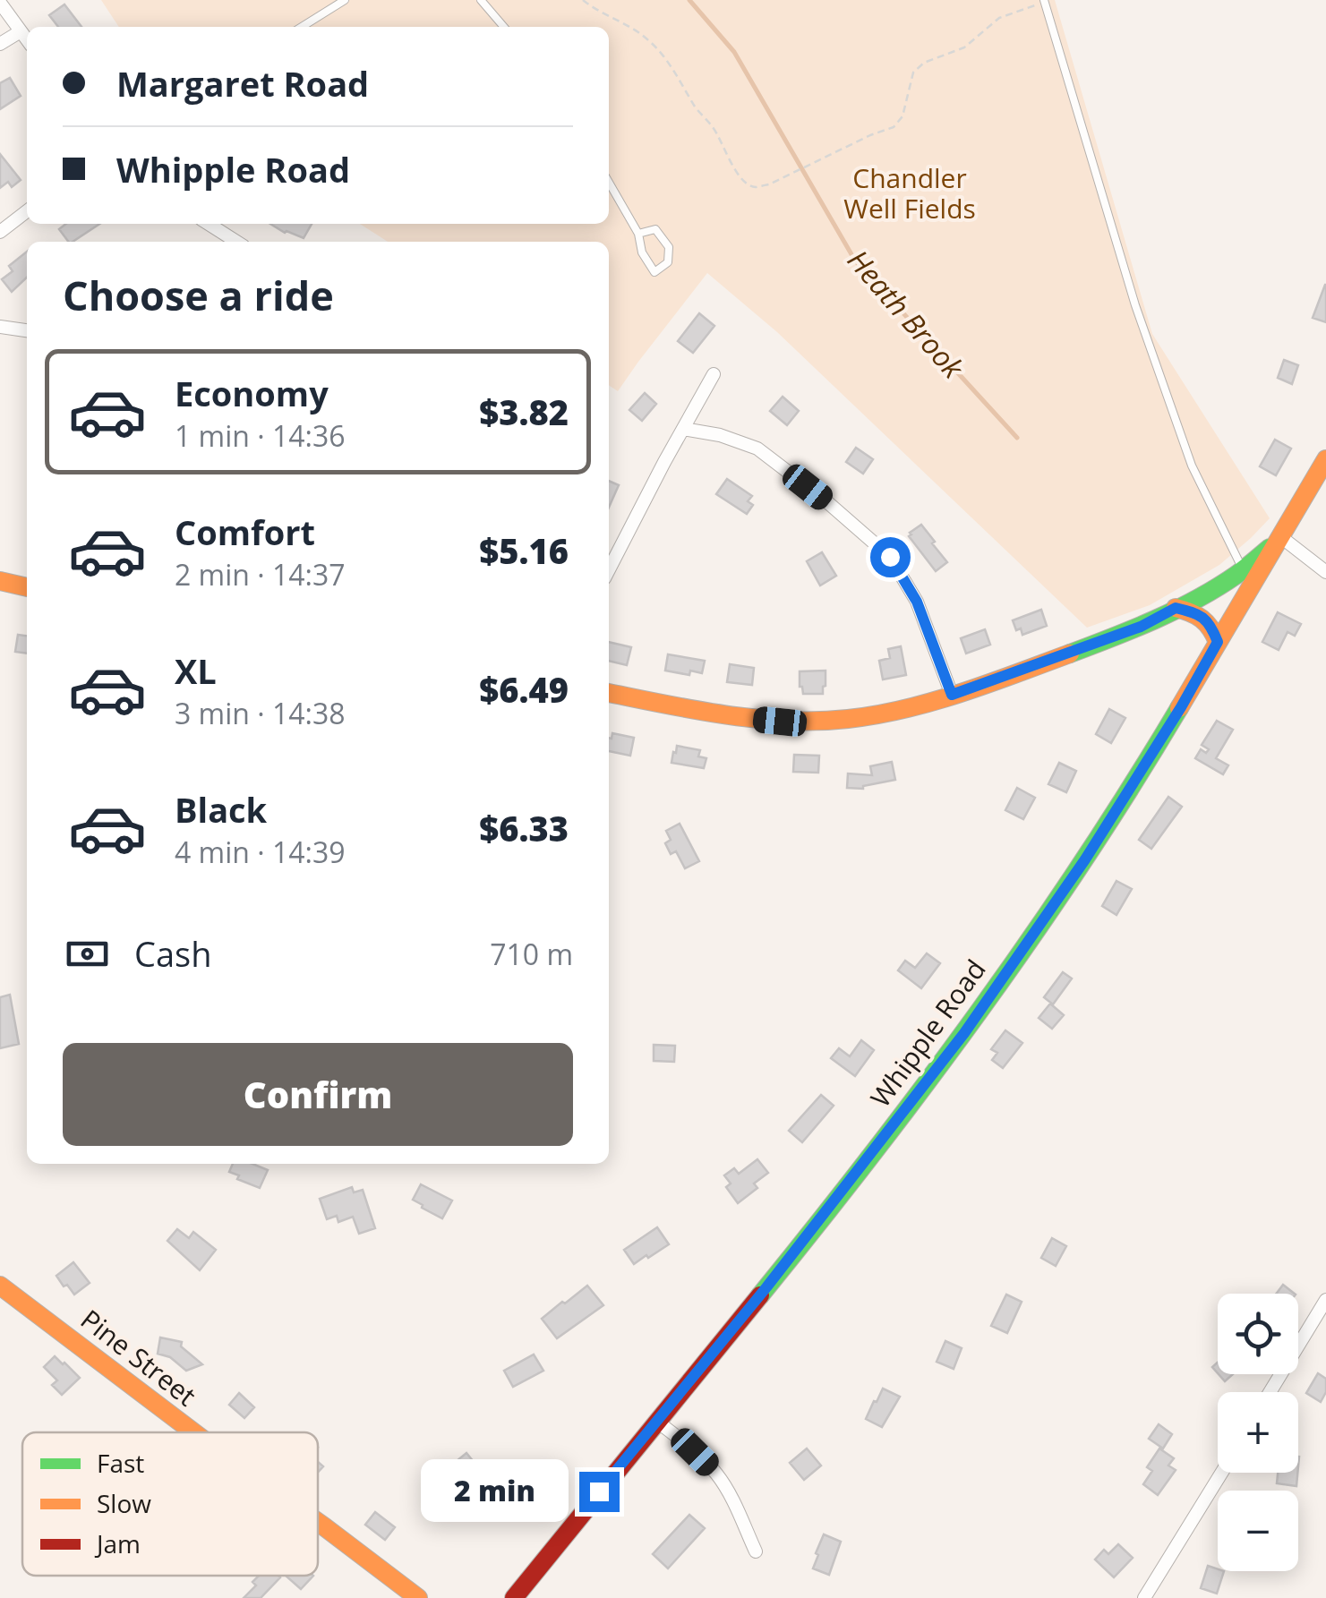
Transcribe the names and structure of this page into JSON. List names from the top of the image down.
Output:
{
  "streets": {
    "main road": ["Whipple Road", "Pine Street"]
  },
  "water": ["Heath Brook"],
  "parks": ["Chandler Well Fields"],
  "legend": ["Fast", "Slow", "Jam"],
  "page": {
    "banner": ["Margaret Road", "Whipple Road"],
    "heading": "Choose a ride",
    "list": [
      {
        "name": "Economy",
        "note": "1 min · 14:36",
        "value": "$3.82"
      },
      {
        "name": "Comfort",
        "note": "2 min · 14:37",
        "value": "$5.16"
      },
      {
        "name": "XL",
        "note": "3 min · 14:38",
        "value": "$6.49"
      },
      {
        "name": "Black",
        "note": "4 min · 14:39",
        "value": "$6.33"
      }
    ],
    "pay": ["Cash", "710 m"],
    "buttons": "Confirm",
    "map_buttons": ["+", "−"],
    "bubble": "2 min"
  }
}
